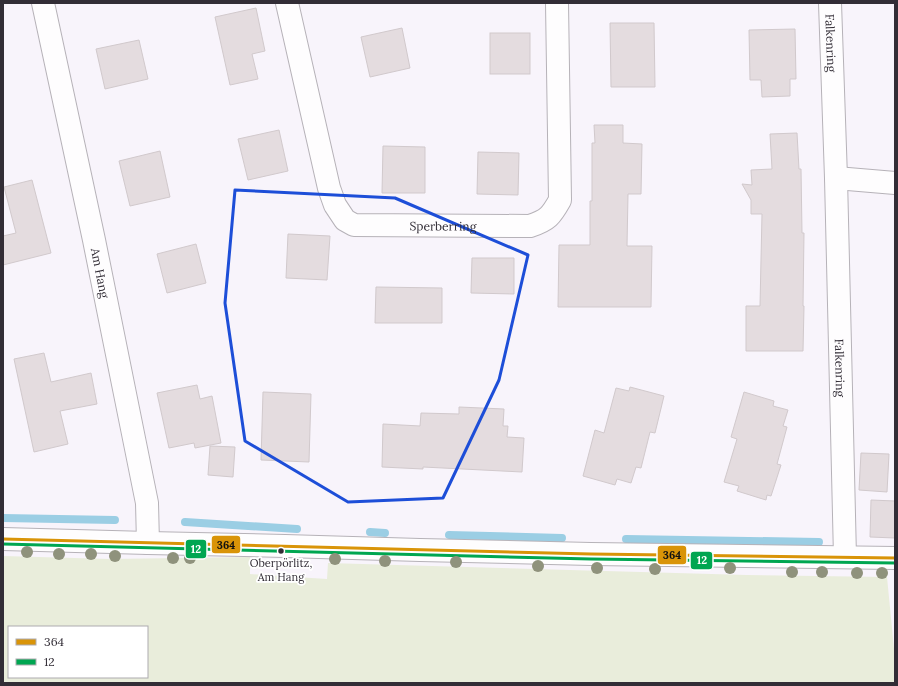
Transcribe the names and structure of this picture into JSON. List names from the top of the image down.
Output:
{
  "streets": {
    "street": ["Falkenring", "Sperberring", "Am Hang"]
  },
  "places": ["Oberpörlitz, Am Hang"],
  "lines": ["transit line 364", "transit line 12"],
  "legend": ["364", "12"]
}
